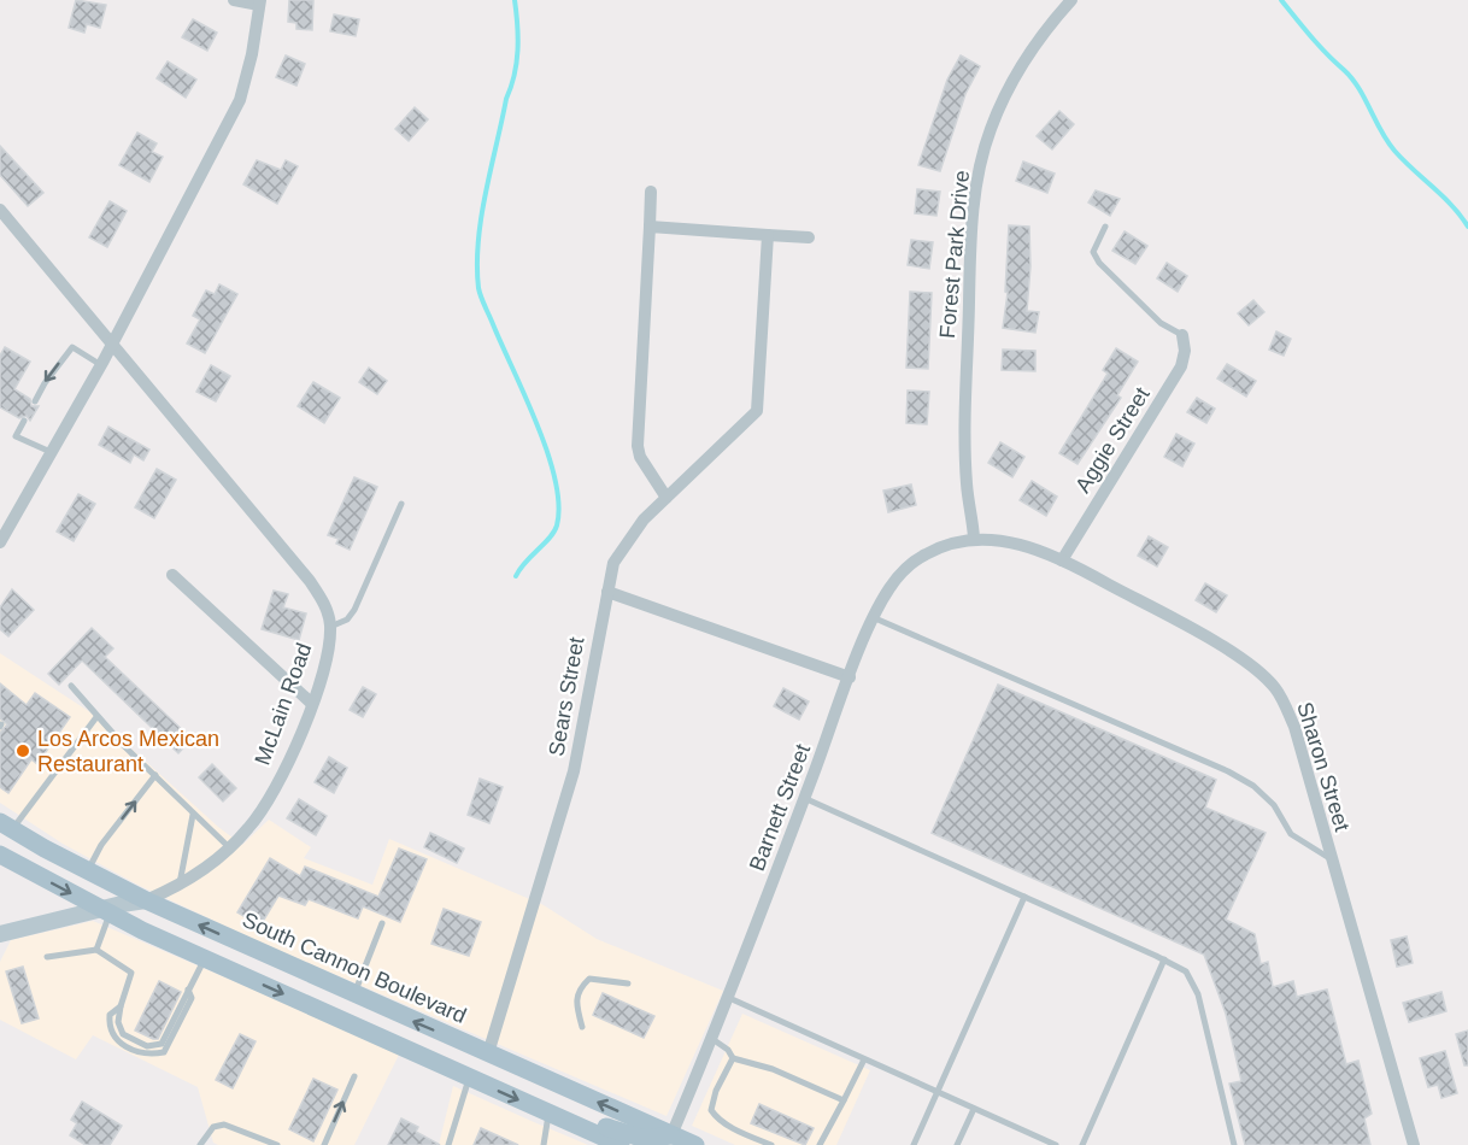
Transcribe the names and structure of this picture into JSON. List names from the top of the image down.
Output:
{
  "streets": {
    "main road": ["South Cannon Boulevard"],
    "street": [
      "Forest Park Drive",
      "Aggie Street",
      "Sears Street",
      "McLain Road",
      "Sharon Street",
      "Barnett Street"
    ]
  },
  "crossings": [
    ["Forest Park Drive", "Sharon Street"],
    ["Forest Park Drive", "Barnett Street"],
    ["Aggie Street", "Sharon Street"],
    ["Sears Street", "South Cannon Boulevard"],
    ["McLain Road", "South Cannon Boulevard"],
    ["Sharon Street", "Barnett Street"],
    ["Barnett Street", "South Cannon Boulevard"]
  ],
  "places": ["Los Arcos Mexican Restaurant"]
}
